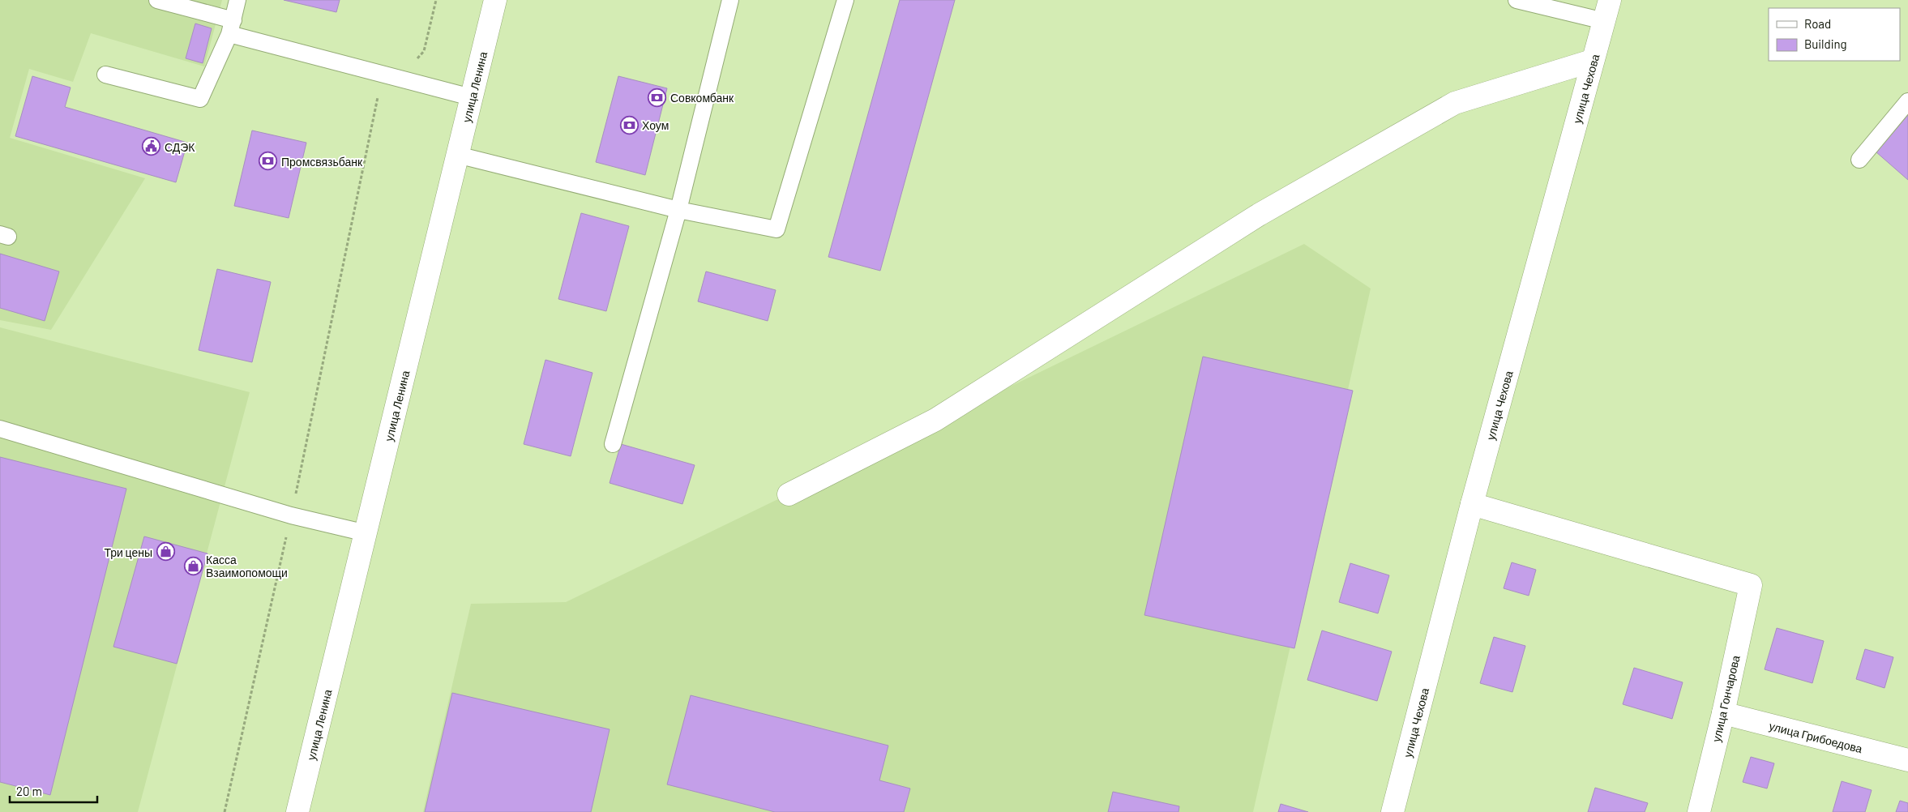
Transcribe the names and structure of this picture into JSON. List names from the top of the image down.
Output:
{
  "streets": {
    "street": [
      "улица Ленина",
      "улица Чехова",
      "улица Гончарова",
      "улица Грибоедова"
    ]
  },
  "crossings": [
    ["улица Чехова", "улица Гончарова"],
    ["улица Гончарова", "улица Грибоедова"]
  ],
  "places": {
    "bank": ["Совкомбанк", "Хоум", "Промсвязьбанк"],
    "public building": ["СДЭК"],
    "shop": ["Три цены", "Касса Взаимопомощи"]
  },
  "legend": ["Road", "Building"],
  "scale_bar": "20 m"
}
